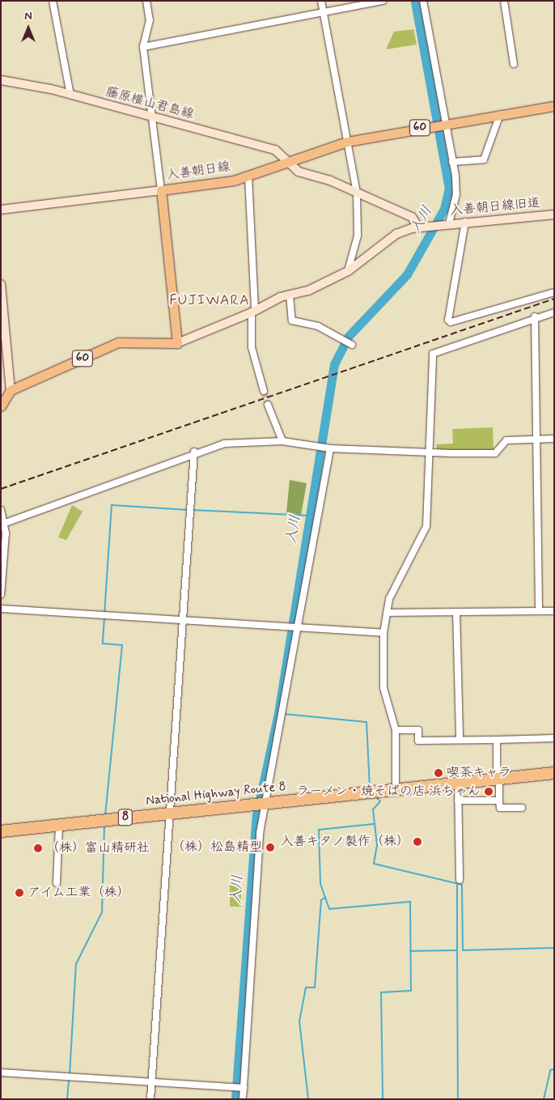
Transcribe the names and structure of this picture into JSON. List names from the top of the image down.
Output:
{
  "streets": {
    "highway": ["National Highway Route 8", "8"],
    "main road": ["60", "入善朝日線"],
    "street": ["藤原横山君島線", "入善朝日線旧道"]
  },
  "crossings": [
    ["藤原横山君島線", "入善朝日線"],
    ["藤原横山君島線", "入善朝日線旧道"],
    ["60", "入善朝日線"],
    ["60", "入善朝日線旧道"],
    ["入善朝日線", "入善朝日線旧道"]
  ],
  "districts": ["FUJIWARA"],
  "water": ["入川"],
  "places": [
    "喫茶キャラ",
    "ラーメン・焼そばの店 浜ちゃん",
    "入善キタノ製作（株）",
    "（株）松島精型",
    "（株）富山精研社",
    "アイム工業（株）"
  ],
  "north": "top"
}
